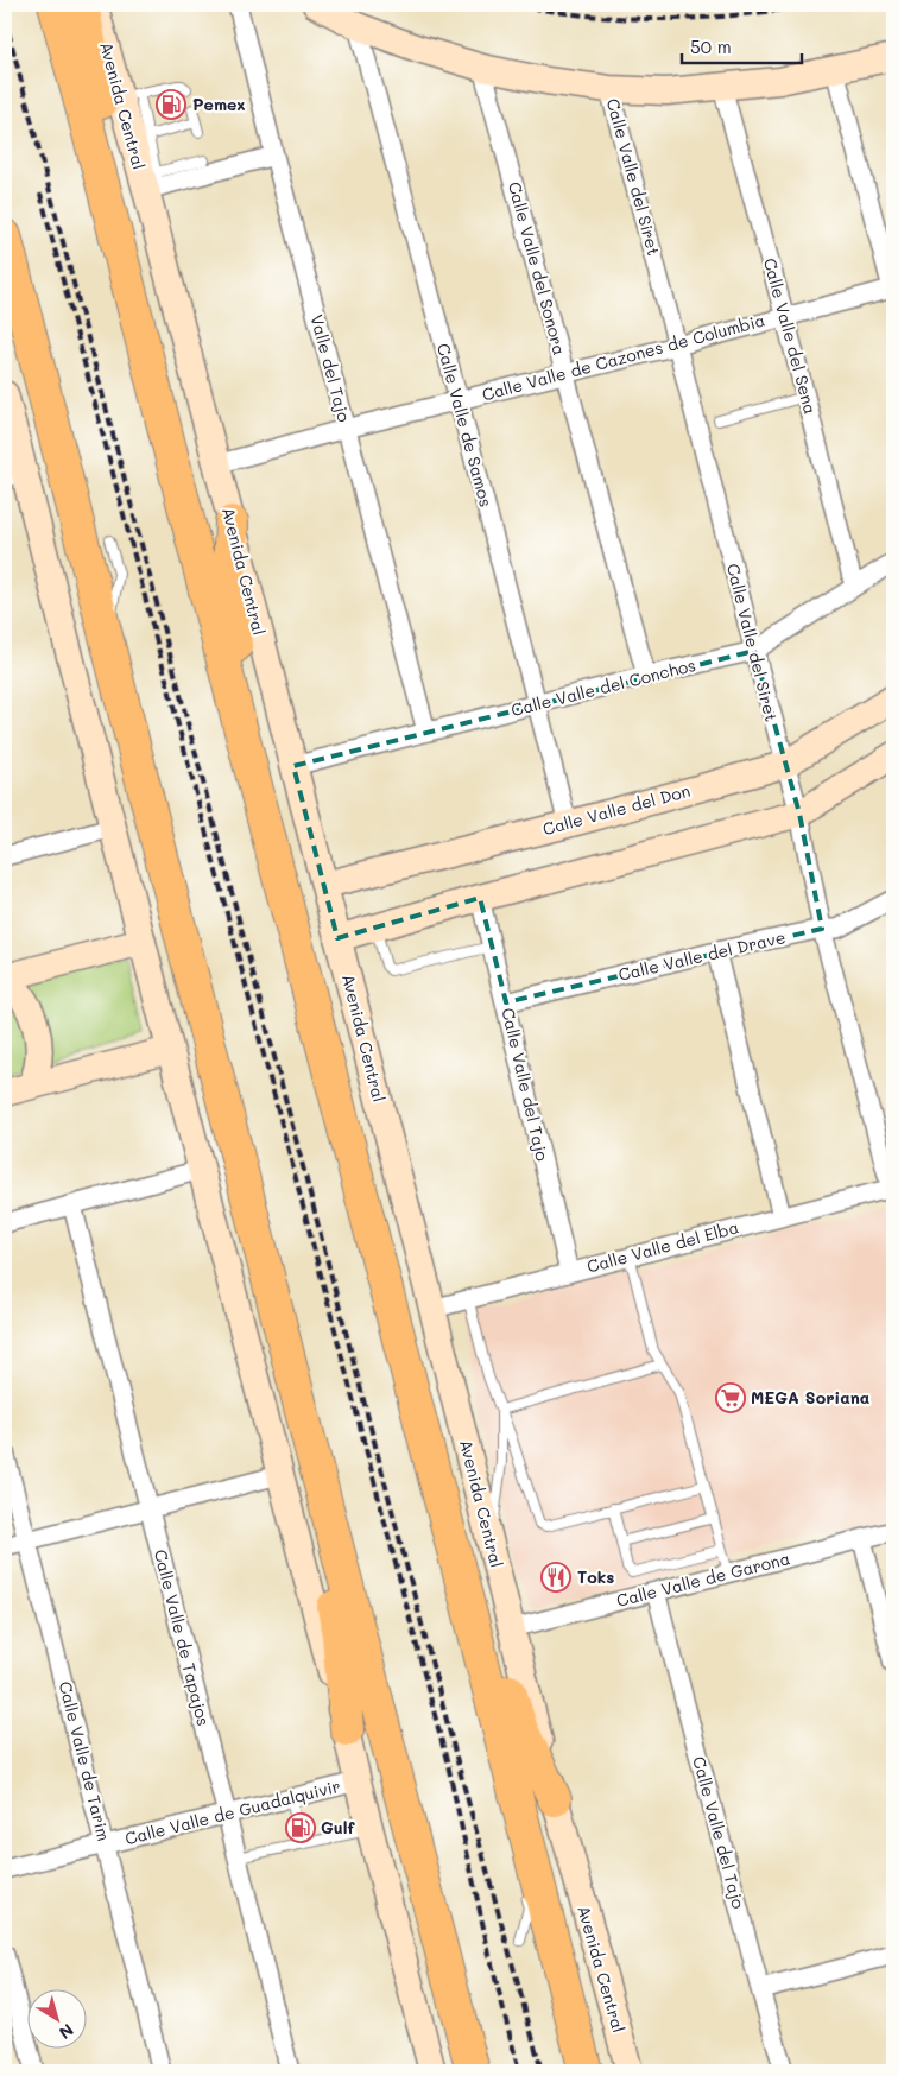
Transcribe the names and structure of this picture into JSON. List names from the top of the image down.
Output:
{
  "streets": {
    "main road": ["Avenida Central", "Calle Valle del Don"],
    "street": [
      "Calle Valle del Siret",
      "Calle Valle del Sonora",
      "Calle Valle del Sena",
      "Calle Valle de Cazones de Columbia",
      "Valle del Tajo",
      "Calle Valle de Samos",
      "Calle Valle del Conchos",
      "Calle Valle del Drave",
      "Calle Valle del Tajo",
      "Calle Valle del Elba",
      "Calle Valle de Garona",
      "Calle Valle de Tapajos",
      "Calle Valle de Tarim",
      "Calle Valle de Guadalquivir"
    ]
  },
  "crossings": [
    ["Avenida Central", "Calle Valle de Cazones de Columbia"],
    ["Avenida Central", "Calle Valle del Conchos"],
    ["Avenida Central", "Calle Valle del Don"],
    ["Avenida Central", "Calle Valle del Elba"],
    ["Avenida Central", "Calle Valle de Garona"],
    ["Calle Valle del Siret", "Calle Valle de Cazones de Columbia"],
    ["Calle Valle del Siret", "Calle Valle del Conchos"],
    ["Calle Valle del Siret", "Calle Valle del Don"],
    ["Calle Valle del Siret", "Calle Valle del Drave"],
    ["Calle Valle del Siret", "Calle Valle del Elba"],
    ["Calle Valle del Sonora", "Calle Valle de Cazones de Columbia"],
    ["Calle Valle del Sonora", "Calle Valle del Conchos"],
    ["Calle Valle del Sena", "Calle Valle de Cazones de Columbia"],
    ["Calle Valle del Sena", "Calle Valle del Conchos"],
    ["Calle Valle de Cazones de Columbia", "Valle del Tajo"],
    ["Calle Valle de Cazones de Columbia", "Calle Valle de Samos"],
    ["Valle del Tajo", "Calle Valle del Conchos"],
    ["Calle Valle de Samos", "Calle Valle del Conchos"],
    ["Calle Valle de Samos", "Calle Valle del Don"],
    ["Calle Valle del Drave", "Calle Valle del Tajo"],
    ["Calle Valle del Tajo", "Calle Valle del Elba"],
    ["Calle Valle del Tajo", "Calle Valle de Garona"],
    ["Calle Valle de Tapajos", "Calle Valle de Guadalquivir"],
    ["Calle Valle de Tarim", "Calle Valle de Guadalquivir"]
  ],
  "places": {
    "fuel station": ["Pemex", "Gulf"],
    "supermarket": ["MEGA Soriana"],
    "restaurant": ["Toks"]
  },
  "scale_bar": "50 m",
  "north": "bottom right"
}
